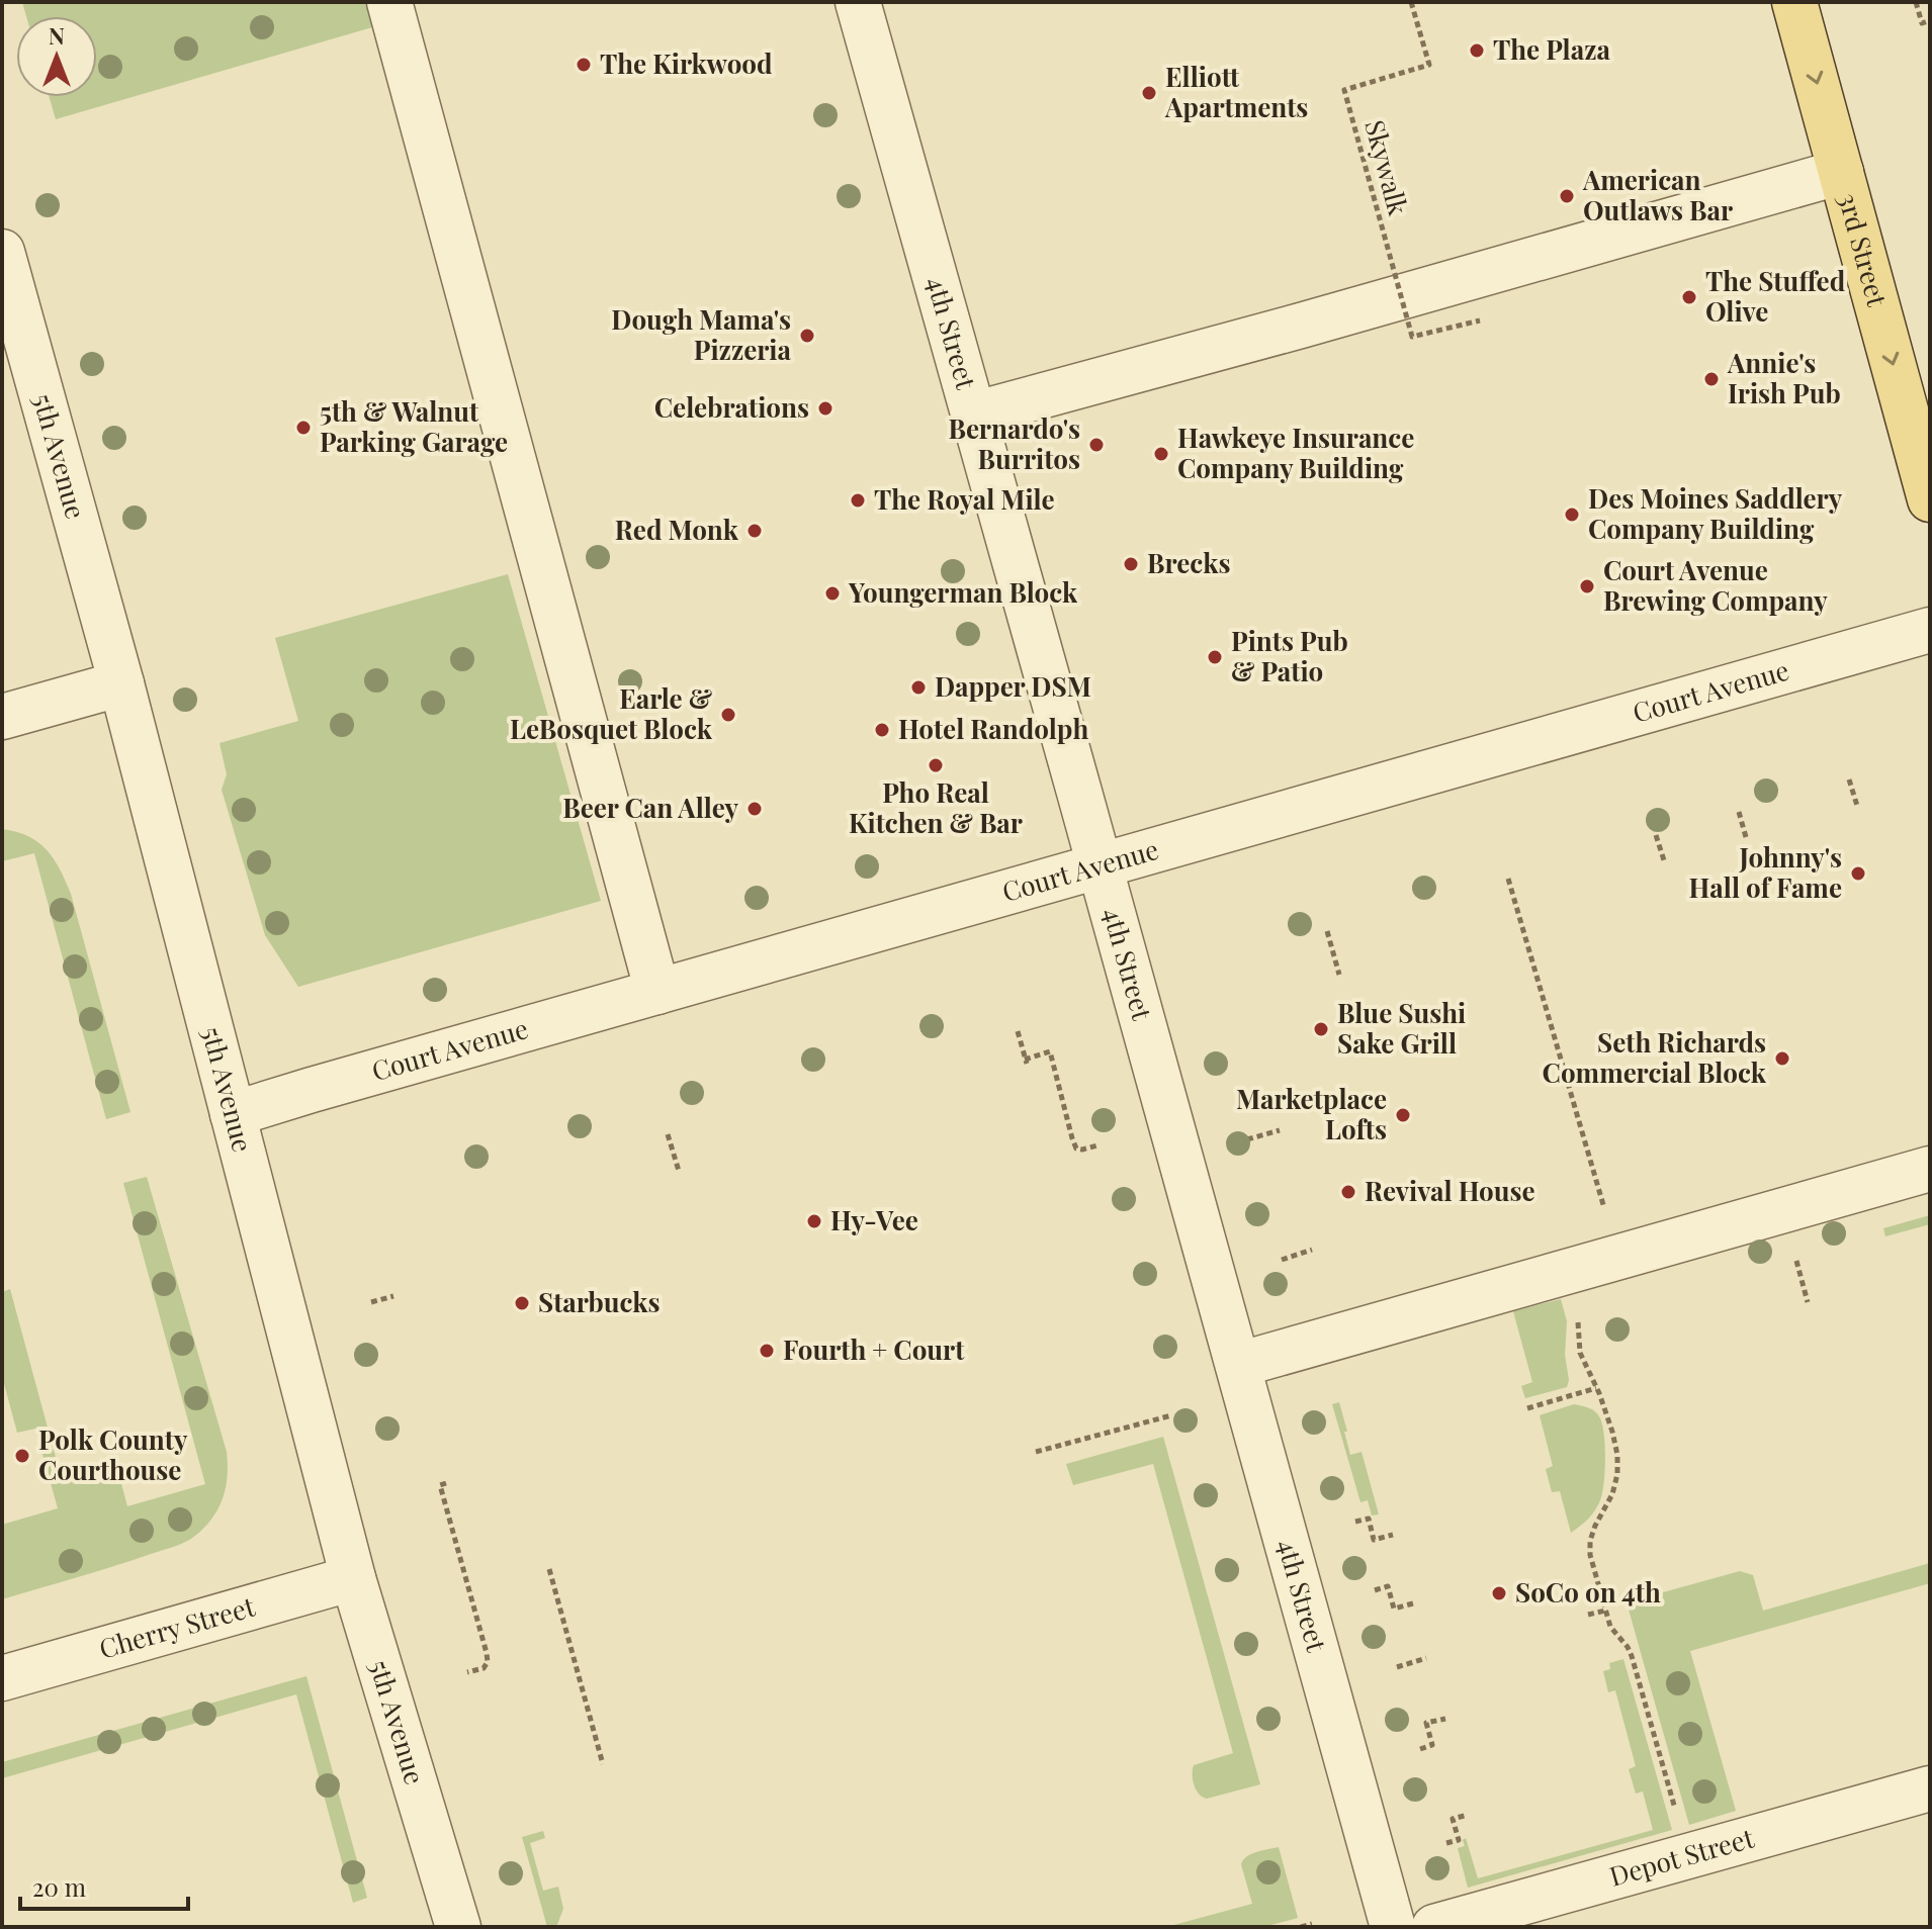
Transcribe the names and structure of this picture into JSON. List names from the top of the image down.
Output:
{
  "streets": {
    "main road": ["3rd Street"],
    "street": [
      "4th Street",
      "5th Avenue",
      "Court Avenue",
      "Cherry Street",
      "Depot Street"
    ],
    "path": ["Skywalk"]
  },
  "crossings": [
    ["4th Street", "Court Avenue"],
    ["5th Avenue", "Court Avenue"],
    ["5th Avenue", "Cherry Street"]
  ],
  "one_way": ["3rd Street"],
  "places": [
    "The Plaza",
    "The Kirkwood",
    "Elliott Apartments",
    "American Outlaws Bar",
    "The Stuffed Olive",
    "Dough Mama's Pizzeria",
    "Annie's Irish Pub",
    "Celebrations",
    "5th & Walnut Parking Garage",
    "Bernardo's Burritos",
    "Hawkeye Insurance Company Building",
    "The Royal Mile",
    "Des Moines Saddlery Company Building",
    "Red Monk",
    "Brecks",
    "Court Avenue Brewing Company",
    "Youngerman Block",
    "Pints Pub & Patio",
    "Dapper DSM",
    "Earle & LeBosquet Block",
    "Hotel Randolph",
    "Pho Real Kitchen & Bar",
    "Beer Can Alley",
    "Johnny's Hall of Fame",
    "Blue Sushi Sake Grill",
    "Seth Richards Commercial Block",
    "Marketplace Lofts",
    "Revival House",
    "Hy-Vee",
    "Starbucks",
    "Fourth + Court",
    "Polk County Courthouse",
    "SoCo on 4th"
  ],
  "scale_bar": "20 m",
  "north": "top"
}
